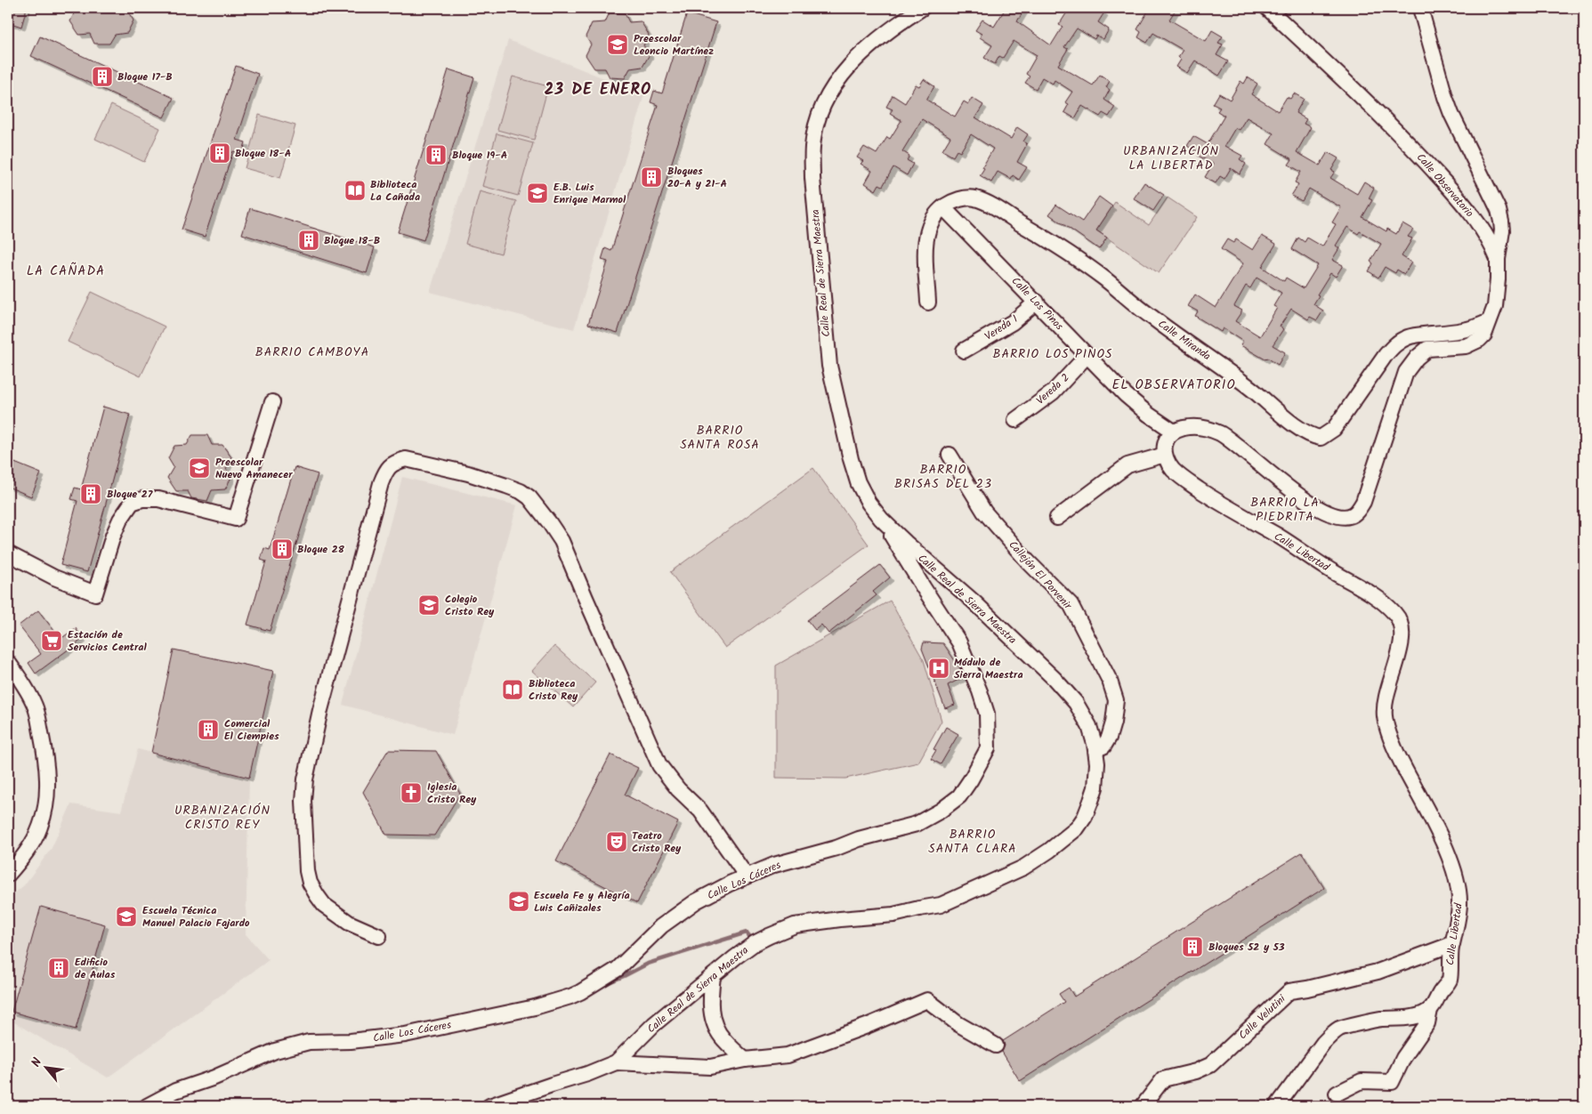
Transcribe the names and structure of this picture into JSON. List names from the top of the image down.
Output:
{
  "streets": {
    "street": [
      "Calle Observatorio",
      "Calle Real de Sierra Maestra",
      "Calle Los Pinos",
      "Vereda 1",
      "Calle Miranda",
      "Vereda 2",
      "Calle Libertad",
      "Callejón El Porvenir",
      "Calle Los Cáceres",
      "Calle Velutini"
    ]
  },
  "crossings": [
    ["Calle Real de Sierra Maestra", "Callejón El Porvenir"],
    ["Calle Real de Sierra Maestra", "Calle Los Cáceres"],
    ["Calle Los Pinos", "Vereda 1"],
    ["Calle Los Pinos", "Calle Miranda"],
    ["Calle Los Pinos", "Vereda 2"],
    ["Calle Libertad", "Calle Velutini"]
  ],
  "districts": [
    "23 DE ENERO",
    "URBANIZACIÓN LA LIBERTAD",
    "LA CAÑADA",
    "BARRIO CAMBOYA",
    "BARRIO LOS PINOS",
    "EL OBSERVATORIO",
    "BARRIO SANTA ROSA",
    "BARRIO BRISAS DEL 23",
    "BARRIO LA PIEDRITA",
    "URBANIZACIÓN CRISTO REY",
    "BARRIO SANTA CLARA"
  ],
  "places": {
    "school or university": [
      "Preescolar Leoncio Martínez",
      "E.B. Luis Enrique Marmol",
      "Preescolar Nuevo Amanecer",
      "Colegio Cristo Rey",
      "Escuela Fe y Alegría Luis Cañizales",
      "Escuela Técnica Manuel Palacio Fajardo"
    ],
    "building": [
      "Bloque 17-B",
      "Bloque 18-A",
      "Bloque 19-A",
      "Bloques 20-A y 21-A",
      "Bloque 18-B",
      "Bloque 27",
      "Bloque 28",
      "Comercial El Ciempies",
      "Bloques 52 y 53",
      "Edificio de Aulas"
    ],
    "library": ["Biblioteca La Cañada", "Biblioteca Cristo Rey"],
    "supermarket": ["Estación de Servicios Central"],
    "hospital": ["Módulo de Sierra Maestra"],
    "church": ["Iglesia Cristo Rey"],
    "theatre": ["Teatro Cristo Rey"]
  },
  "north": "top left"
}
